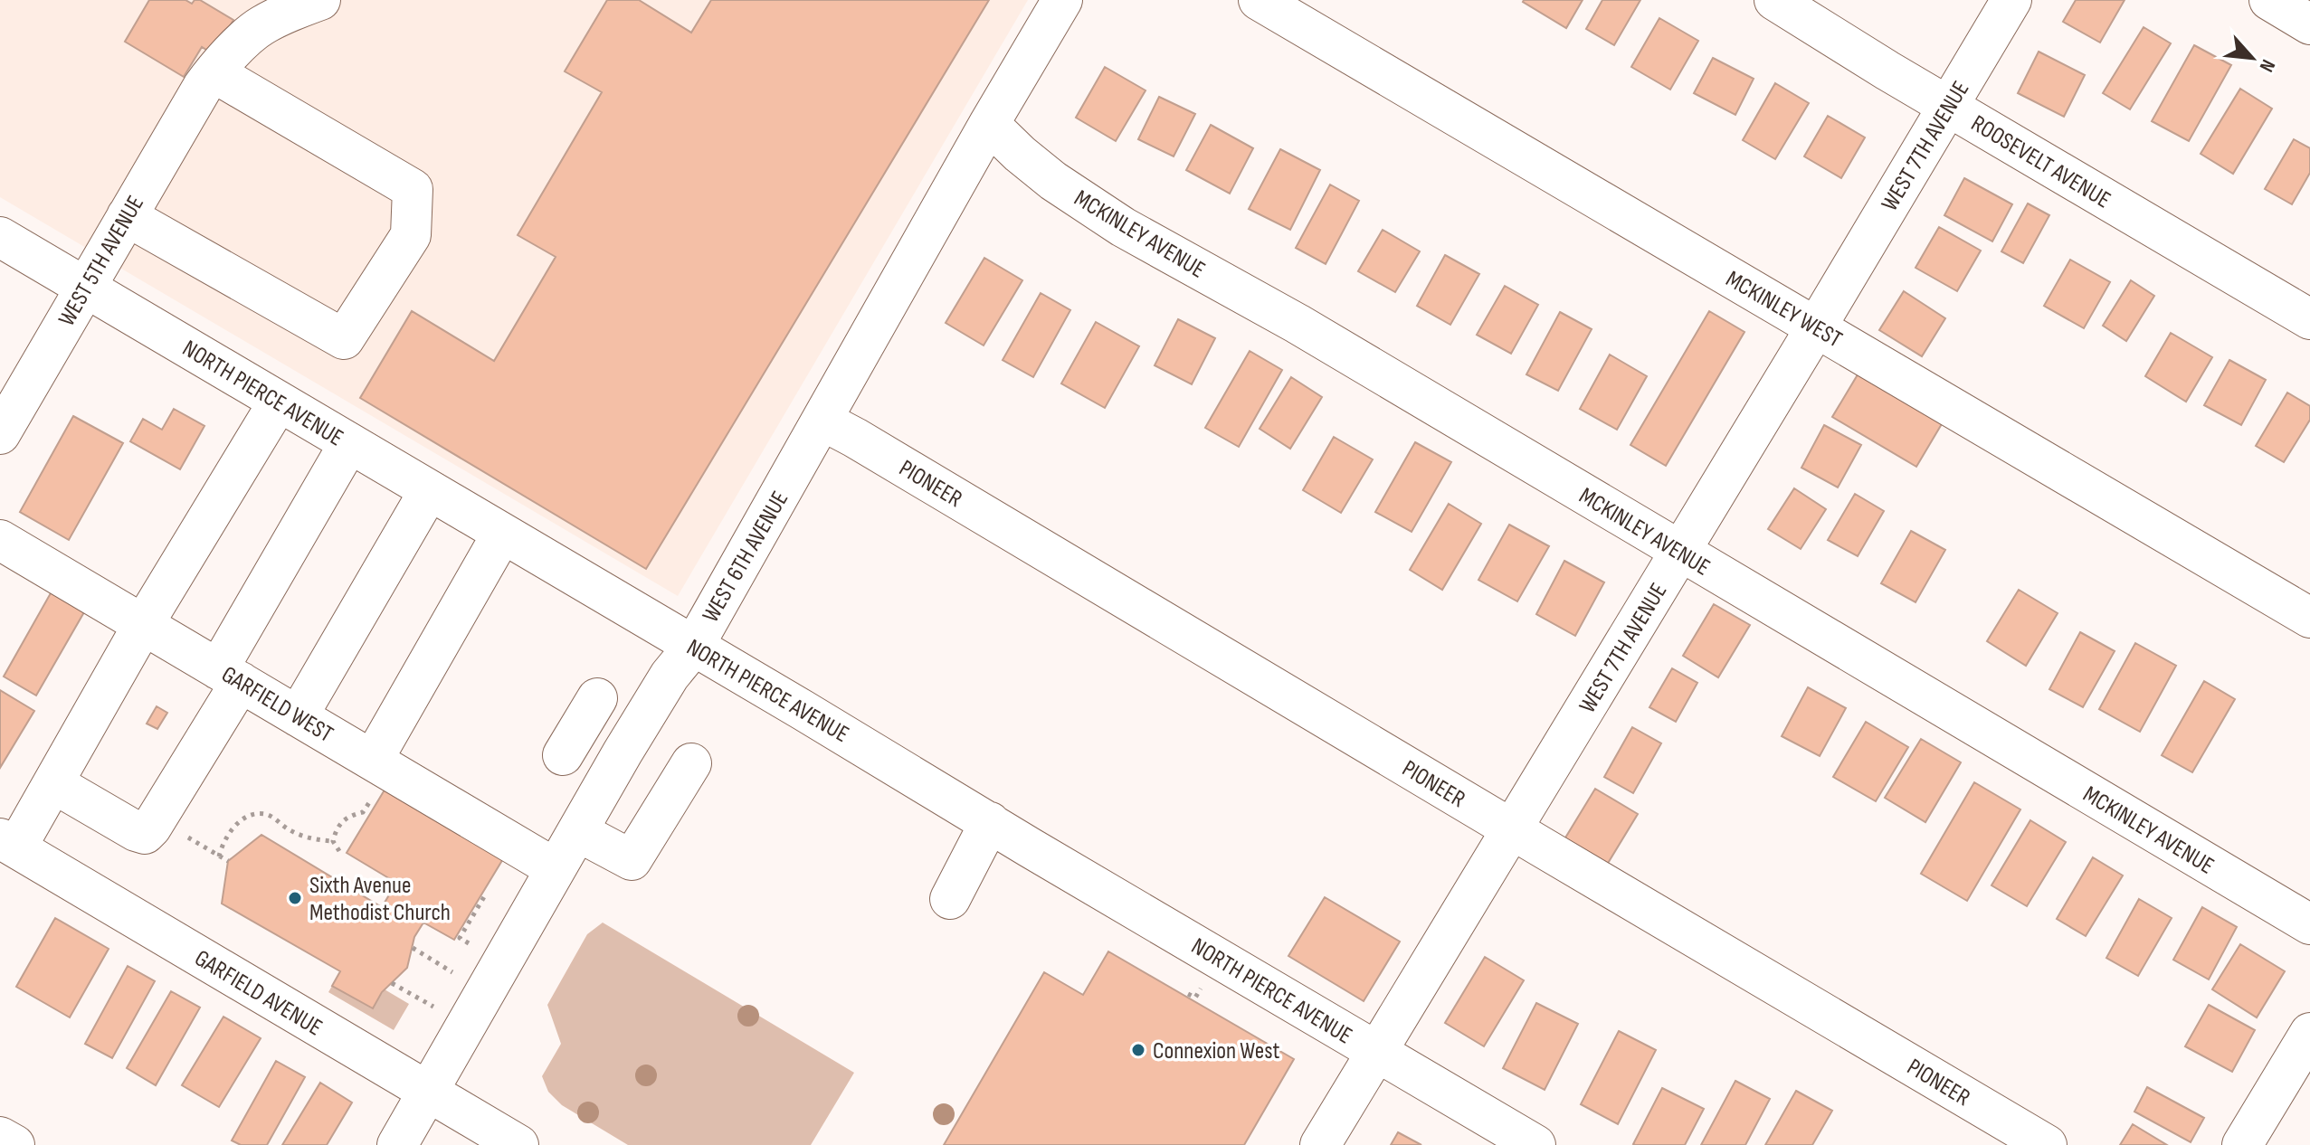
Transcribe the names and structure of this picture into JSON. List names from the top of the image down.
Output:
{
  "streets": {
    "street": [
      "WEST 7TH AVENUE",
      "ROOSEVELT AVENUE",
      "MCKINLEY AVENUE",
      "WEST 5TH AVENUE",
      "MCKINLEY WEST",
      "NORTH PIERCE AVENUE",
      "PIONEER",
      "WEST 6TH AVENUE",
      "GARFIELD WEST",
      "GARFIELD AVENUE"
    ]
  },
  "crossings": [
    ["WEST 7TH AVENUE", "ROOSEVELT AVENUE"],
    ["WEST 7TH AVENUE", "MCKINLEY AVENUE"],
    ["WEST 7TH AVENUE", "MCKINLEY WEST"],
    ["WEST 7TH AVENUE", "NORTH PIERCE AVENUE"],
    ["WEST 7TH AVENUE", "PIONEER"],
    ["MCKINLEY AVENUE", "WEST 6TH AVENUE"],
    ["WEST 5TH AVENUE", "NORTH PIERCE AVENUE"],
    ["NORTH PIERCE AVENUE", "WEST 6TH AVENUE"],
    ["PIONEER", "WEST 6TH AVENUE"],
    ["WEST 6TH AVENUE", "GARFIELD WEST"],
    ["WEST 6TH AVENUE", "GARFIELD AVENUE"]
  ],
  "places": ["Sixth Avenue Methodist Church", "Connexion West"],
  "north": "bottom right"
}
